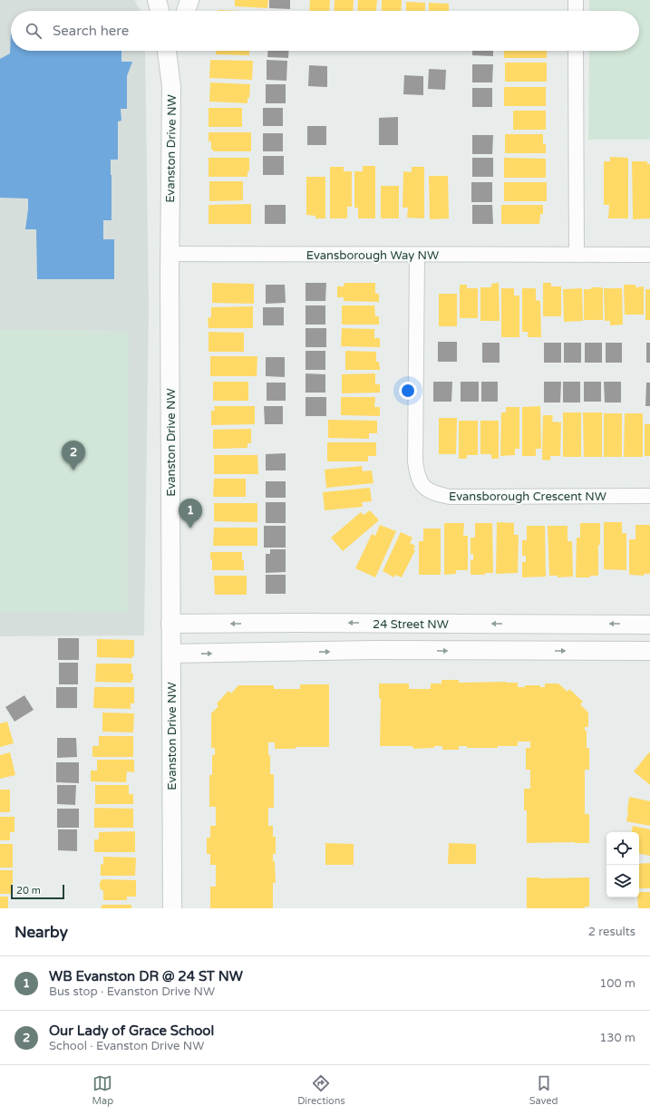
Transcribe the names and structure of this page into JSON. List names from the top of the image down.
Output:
{
  "streets": {
    "street": [
      "Evanston Drive NW",
      "Evansborough Way NW",
      "Evansborough Crescent NW",
      "24 Street NW"
    ]
  },
  "crossings": [
    ["Evanston Drive NW", "Evansborough Way NW"],
    ["Evanston Drive NW", "24 Street NW"],
    ["Evansborough Way NW", "Evansborough Crescent NW"]
  ],
  "scale_bar": "20 m",
  "page": {
    "search": "Search here",
    "pins": ["2", "1"],
    "scale": "20 m",
    "heading": ["Nearby", "2 results"],
    "list": [
      {
        "mark": "1",
        "name": "WB Evanston DR @ 24 ST NW",
        "note": "Bus stop · Evanston Drive NW",
        "value": "100 m"
      },
      {
        "mark": "2",
        "name": "Our Lady of Grace School",
        "note": "School · Evanston Drive NW",
        "value": "130 m"
      }
    ],
    "nav": ["Map", "Directions", "Saved"]
  }
}
